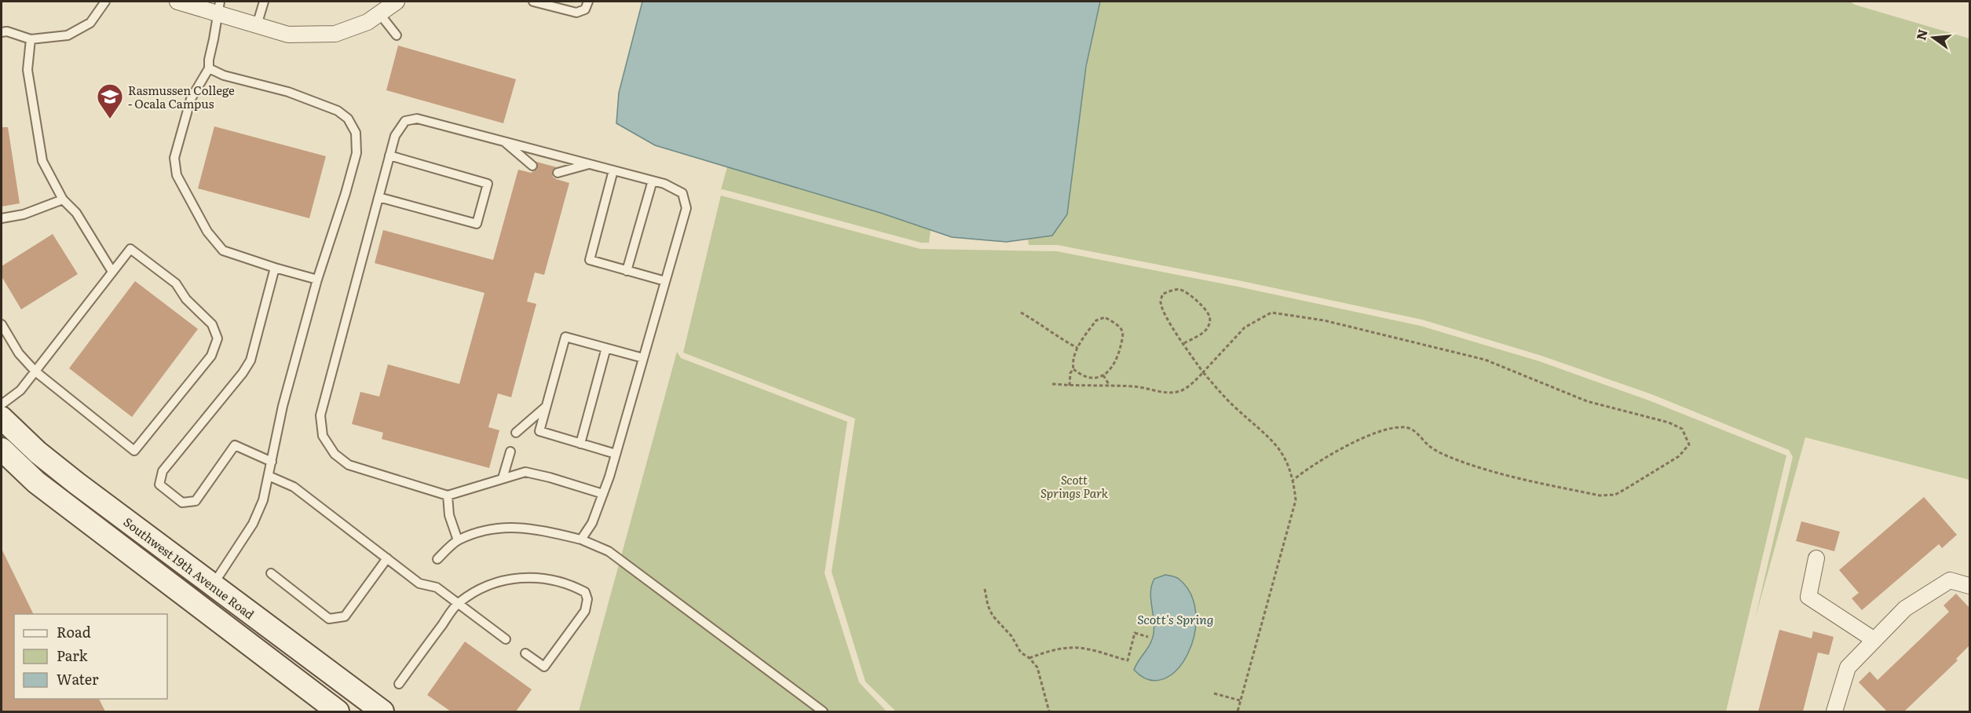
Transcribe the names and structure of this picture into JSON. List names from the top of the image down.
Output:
{
  "streets": {
    "main road": ["Southwest 19th Avenue Road"]
  },
  "water": ["Scott's Spring"],
  "parks": ["Scott Springs Park"],
  "places": {
    "school or university": ["Rasmussen College - Ocala Campus"]
  },
  "legend": ["Road", "Park", "Water"],
  "north": "left"
}
